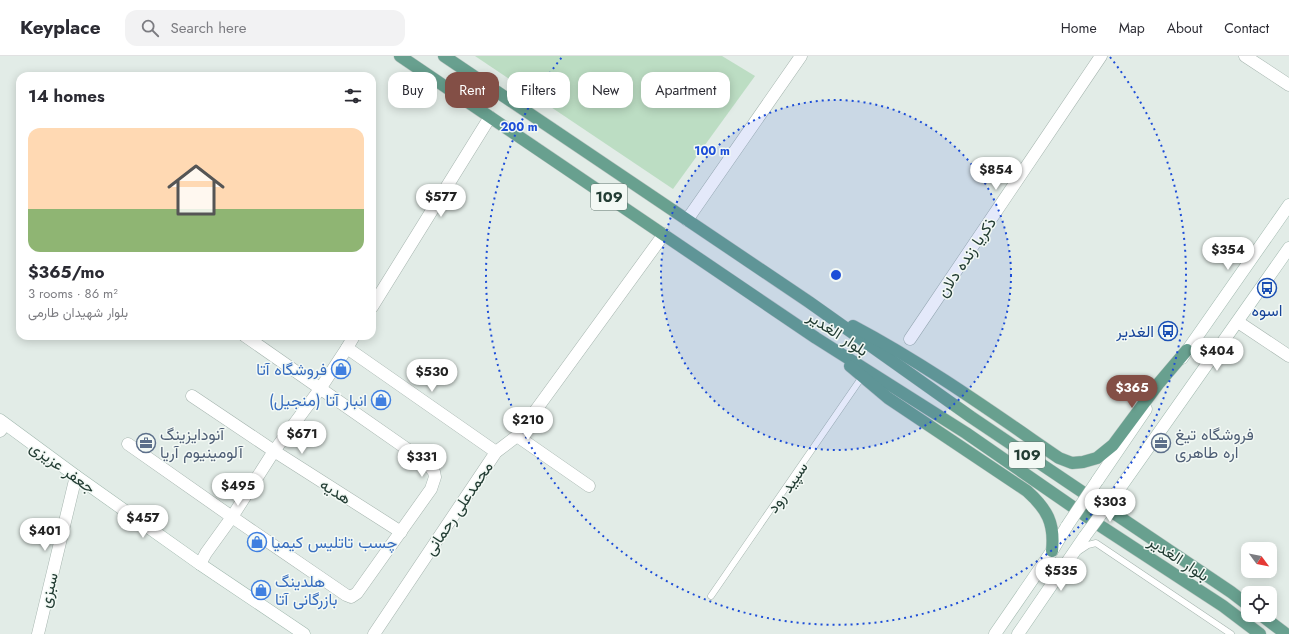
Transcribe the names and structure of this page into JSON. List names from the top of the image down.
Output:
{
  "streets": {
    "main road": ["109", "بلوار الغدیر"],
    "street": [
      "ذکریا زنده دلان",
      "جعفر عزیزی",
      "هدیه",
      "محمدعلی رحمانی",
      "سبزی"
    ],
    "lane": ["سپید رود"]
  },
  "crossings": [
    ["بلوار الغدیر", "محمدعلی رحمانی"],
    ["جعفر عزیزی", "سبزی"]
  ],
  "places": {
    "bus stop": ["اسوه", "الغدیر"],
    "shop": [
      "فروشگاه آتا",
      "انبار آتا (منجیل)",
      "چسب تاتلیس کیمیا",
      "هلدینگ بازرگانی آتا"
    ],
    "office": ["آنودایزینگ آلومینیوم آریا", "فروشگاه تیغ اره طاهری"]
  },
  "north": "bottom right",
  "page": {
    "header": "Keyplace",
    "search": "Search here",
    "nav": [
      "Home",
      "Map",
      "About",
      "Contact"
    ],
    "chip": [
      "Buy",
      "Rent",
      "Filters",
      "New",
      "Apartment"
    ],
    "heading": "14 homes",
    "list": [
      {
        "name": "$365/mo",
        "note": "3 rooms · 86 m² · بلوار شهیدان طارمی"
      }
    ],
    "price": [
      "$854",
      "$577",
      "$354",
      "$404",
      "$530",
      "$365",
      "$210",
      "$671",
      "$331",
      "$495",
      "$303",
      "$457",
      "$401",
      "$535"
    ]
  },
  "rings": ["200 m", "100 m"]
}
